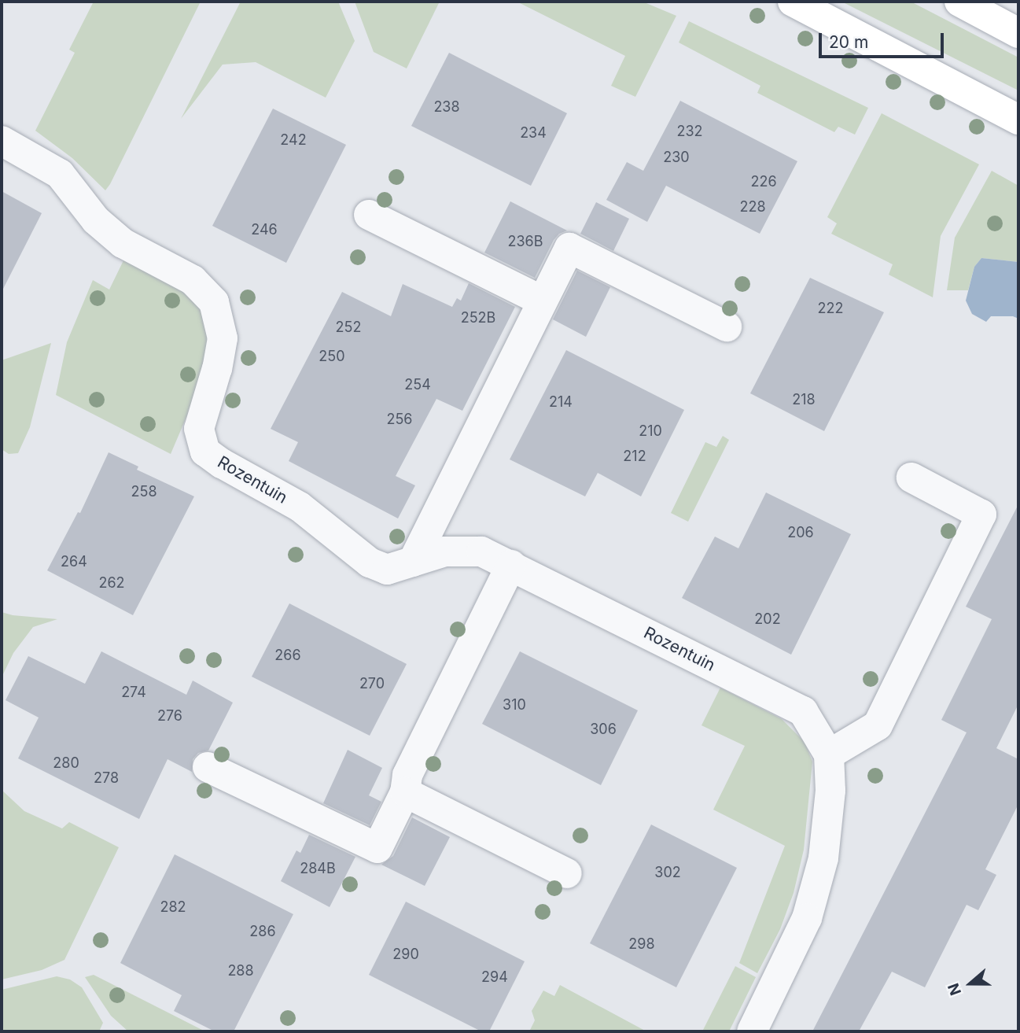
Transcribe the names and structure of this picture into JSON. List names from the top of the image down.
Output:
{
  "streets": {
    "street": ["Rozentuin"]
  },
  "house_numbers": [
    "238",
    "232",
    "234",
    "242",
    "230",
    "226",
    "228",
    "246",
    "236B",
    "222",
    "252B",
    "252",
    "250",
    "254",
    "218",
    "214",
    "256",
    "210",
    "212",
    "258",
    "206",
    "264",
    "262",
    "202",
    "266",
    "270",
    "274",
    "310",
    "276",
    "306",
    "280",
    "278",
    "284B",
    "302",
    "282",
    "286",
    "298",
    "290",
    "288",
    "294"
  ],
  "scale_bar": "20 m",
  "north": "left"
}
